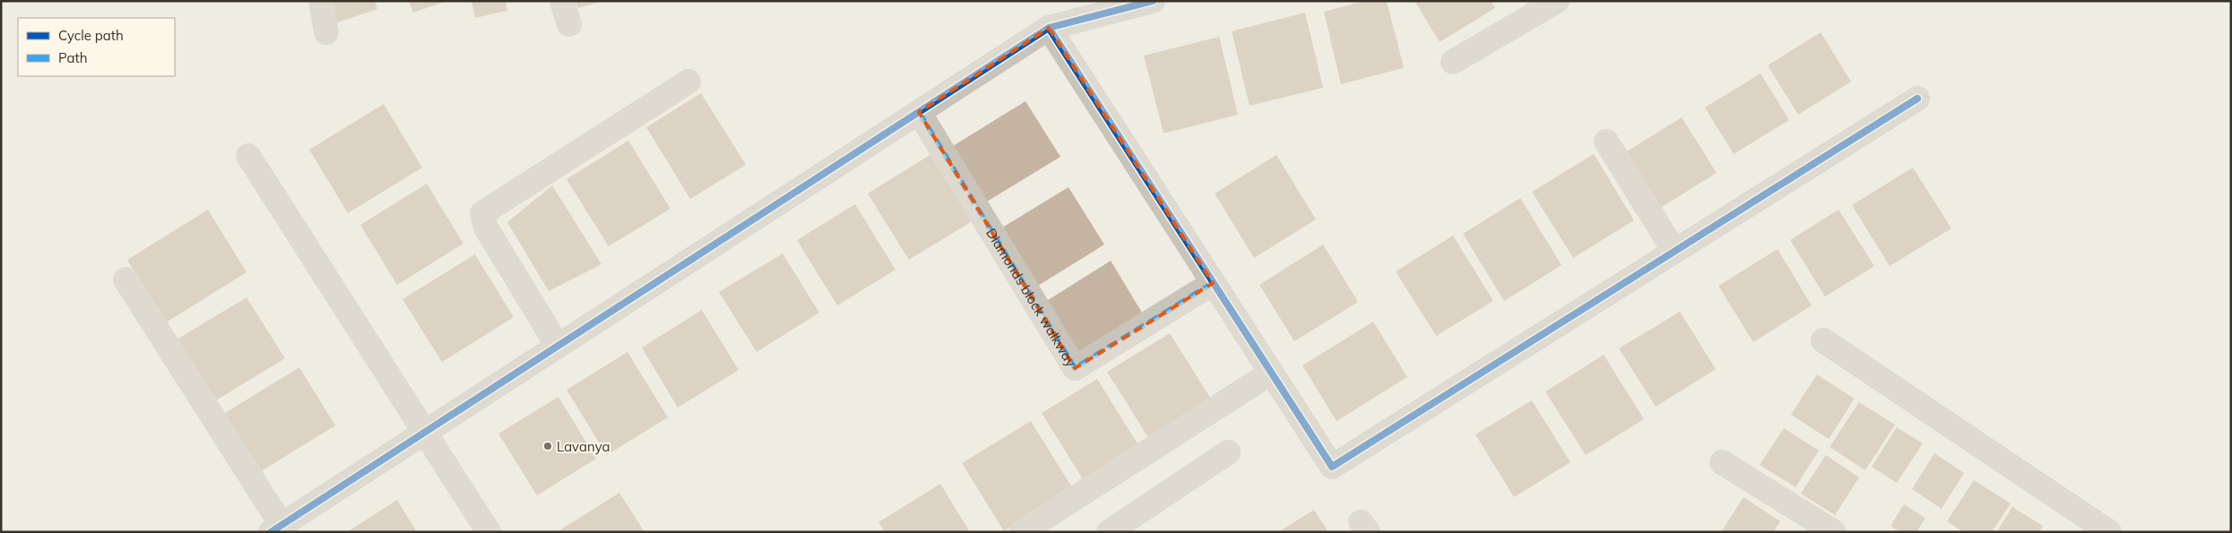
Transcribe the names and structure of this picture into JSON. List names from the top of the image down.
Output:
{
  "streets": {
    "street": ["Diamonds block walkway"]
  },
  "places": ["Lavanya"],
  "legend": ["Cycle path", "Path"]
}
